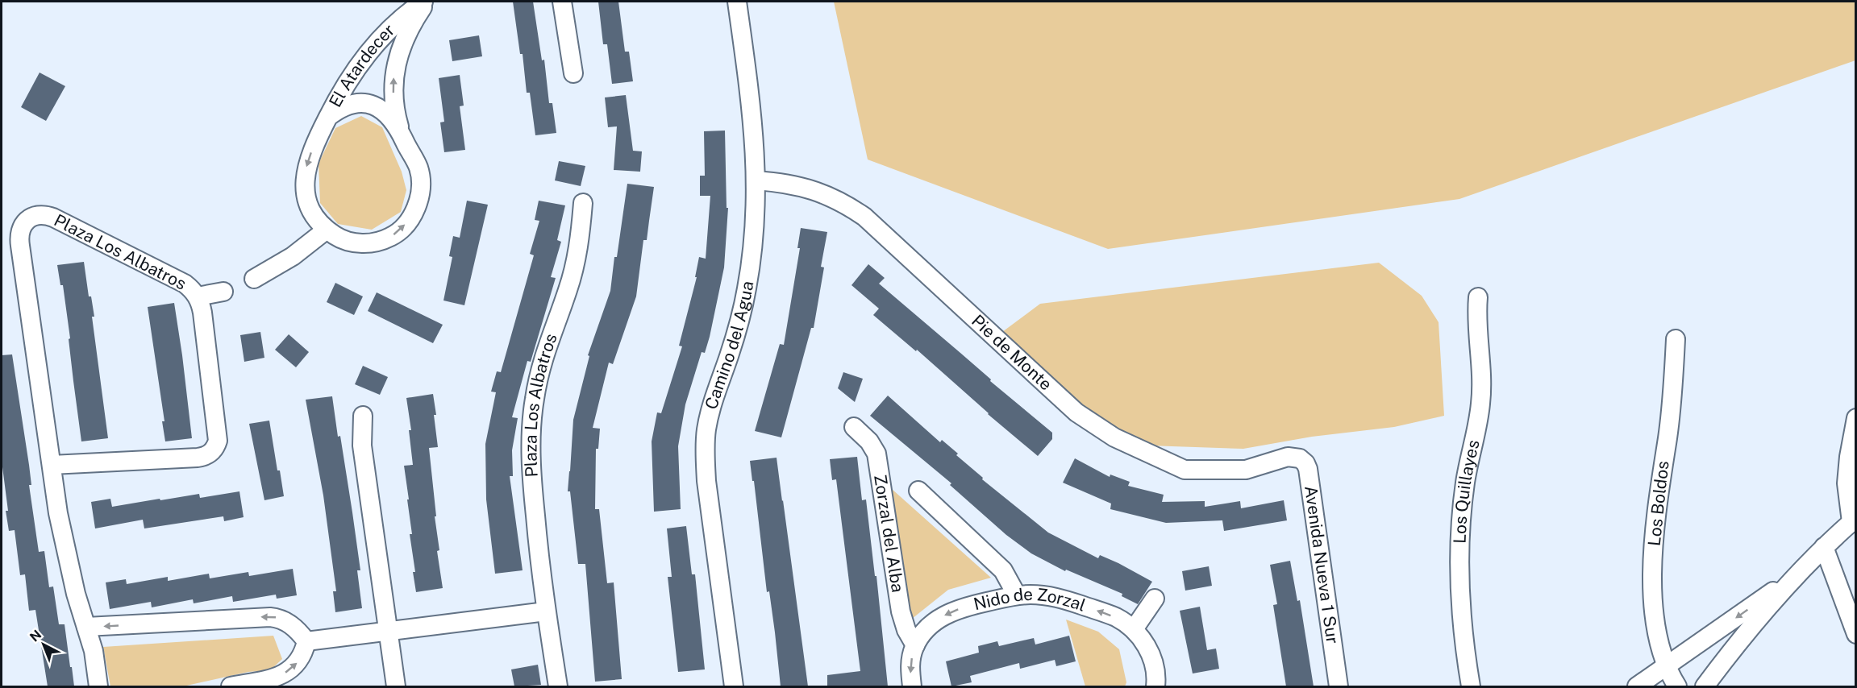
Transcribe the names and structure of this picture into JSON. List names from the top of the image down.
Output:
{
  "streets": {
    "street": [
      "El Atardecer",
      "Plaza Los Albatros",
      "Camino del Agua",
      "Pie de Monte",
      "Los Quillayes",
      "Los Boldos",
      "Zorzal del Alba",
      "Avenida Nueva 1 Sur",
      "Nido de Zorzal"
    ]
  },
  "crossings": [
    ["Camino del Agua", "Pie de Monte"],
    ["Pie de Monte", "Avenida Nueva 1 Sur"],
    ["Zorzal del Alba", "Nido de Zorzal"]
  ],
  "one_way": ["Nido de Zorzal"],
  "north": "top left"
}
